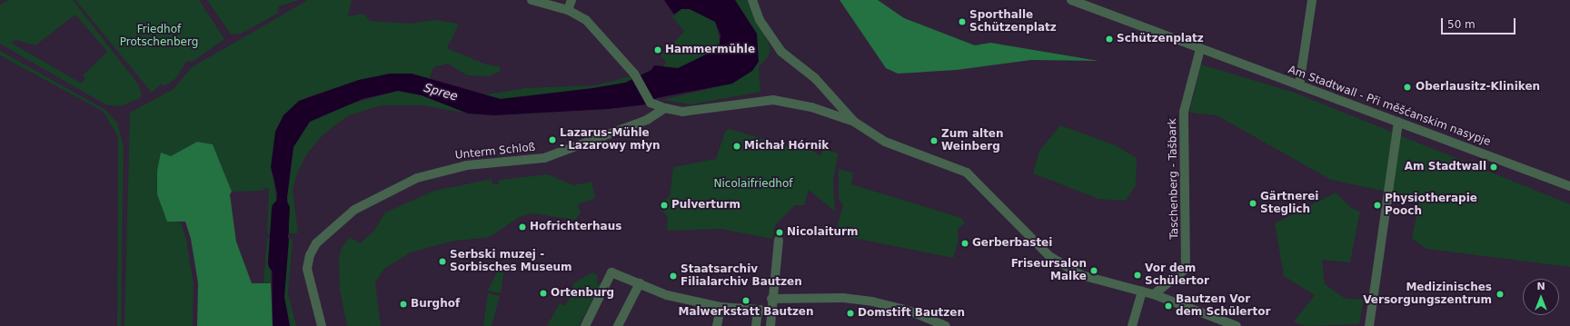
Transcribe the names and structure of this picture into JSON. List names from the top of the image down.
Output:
{
  "streets": {
    "street": ["Am Stadtwall - Při měšćanskim nasypje", "Unterm Schloß", "Taschenberg - Tašbark"]
  },
  "crossings": [
    ["Am Stadtwall - Při měšćanskim nasypje", "Taschenberg - Tašbark"]
  ],
  "water": ["Spree"],
  "parks": ["Friedhof Protschenberg", "Nicolaifriedhof"],
  "places": [
    "Sporthalle Schützenplatz",
    "Schützenplatz",
    "Hammermühle",
    "Oberlausitz-Kliniken",
    "Lazarus-Mühle - Lazarowy młyn",
    "Zum alten Weinberg",
    "Michał Hórnik",
    "Am Stadtwall",
    "Gärtnerei Steglich",
    "Pulverturm",
    "Physiotherapie Pooch",
    "Hofrichterhaus",
    "Nicolaiturm",
    "Gerberbastei",
    "Serbski muzej - Sorbisches Museum",
    "Friseursalon Malke",
    "Vor dem Schülertor",
    "Staatsarchiv Filialarchiv Bautzen",
    "Ortenburg",
    "Medizinisches Versorgungszentrum",
    "Malwerkstatt Bautzen",
    "Burghof",
    "Bautzen Vor dem Schülertor",
    "Domstift Bautzen"
  ],
  "scale_bar": "50 m",
  "north": "top"
}
